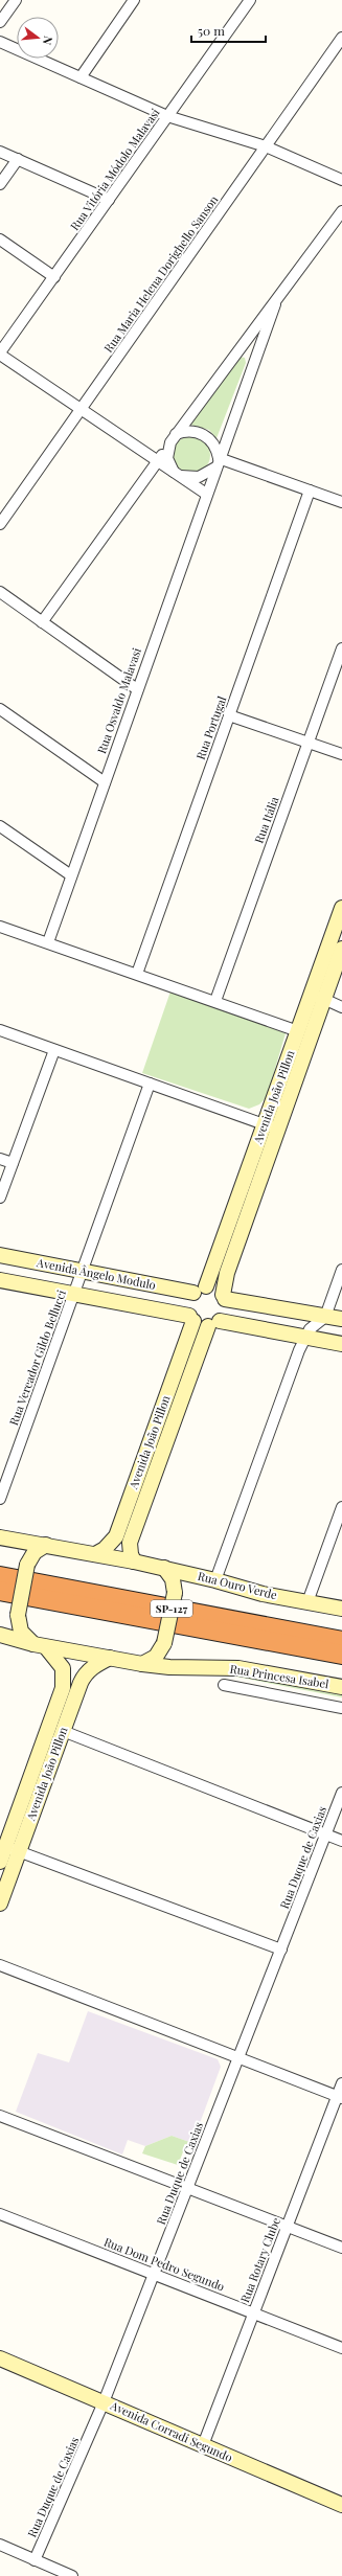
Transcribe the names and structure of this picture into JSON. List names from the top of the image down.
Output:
{
  "streets": {
    "highway": ["SP-127"],
    "main road": [
      "Avenida João Pillon",
      "Avenida Ângelo Modulo",
      "Rua Ouro Verde",
      "Rua Princesa Isabel",
      "Avenida Corradi Segundo"
    ],
    "street": [
      "Rua Vitória Módolo Malavasi",
      "Rua Maria Helena Dorighello Sanson",
      "Rua Osvaldo Malavasi",
      "Rua Portugal",
      "Rua Itália",
      "Rua Vereador Gildo Bellucci",
      "Rua Duque de Caxias",
      "Rua Rotary Clube",
      "Rua Dom Pedro Segundo"
    ]
  },
  "crossings": [
    ["Avenida João Pillon", "Avenida Ângelo Modulo"],
    ["Avenida João Pillon", "Rua Ouro Verde"],
    ["Avenida João Pillon", "Rua Princesa Isabel"],
    ["Avenida Ângelo Modulo", "Rua Vereador Gildo Bellucci"],
    ["Rua Ouro Verde", "Rua Princesa Isabel"],
    ["Rua Duque de Caxias", "Rua Dom Pedro Segundo"],
    ["Rua Duque de Caxias", "Avenida Corradi Segundo"],
    ["Rua Rotary Clube", "Rua Dom Pedro Segundo"],
    ["Rua Rotary Clube", "Avenida Corradi Segundo"]
  ],
  "scale_bar": "50 m",
  "north": "right"
}
